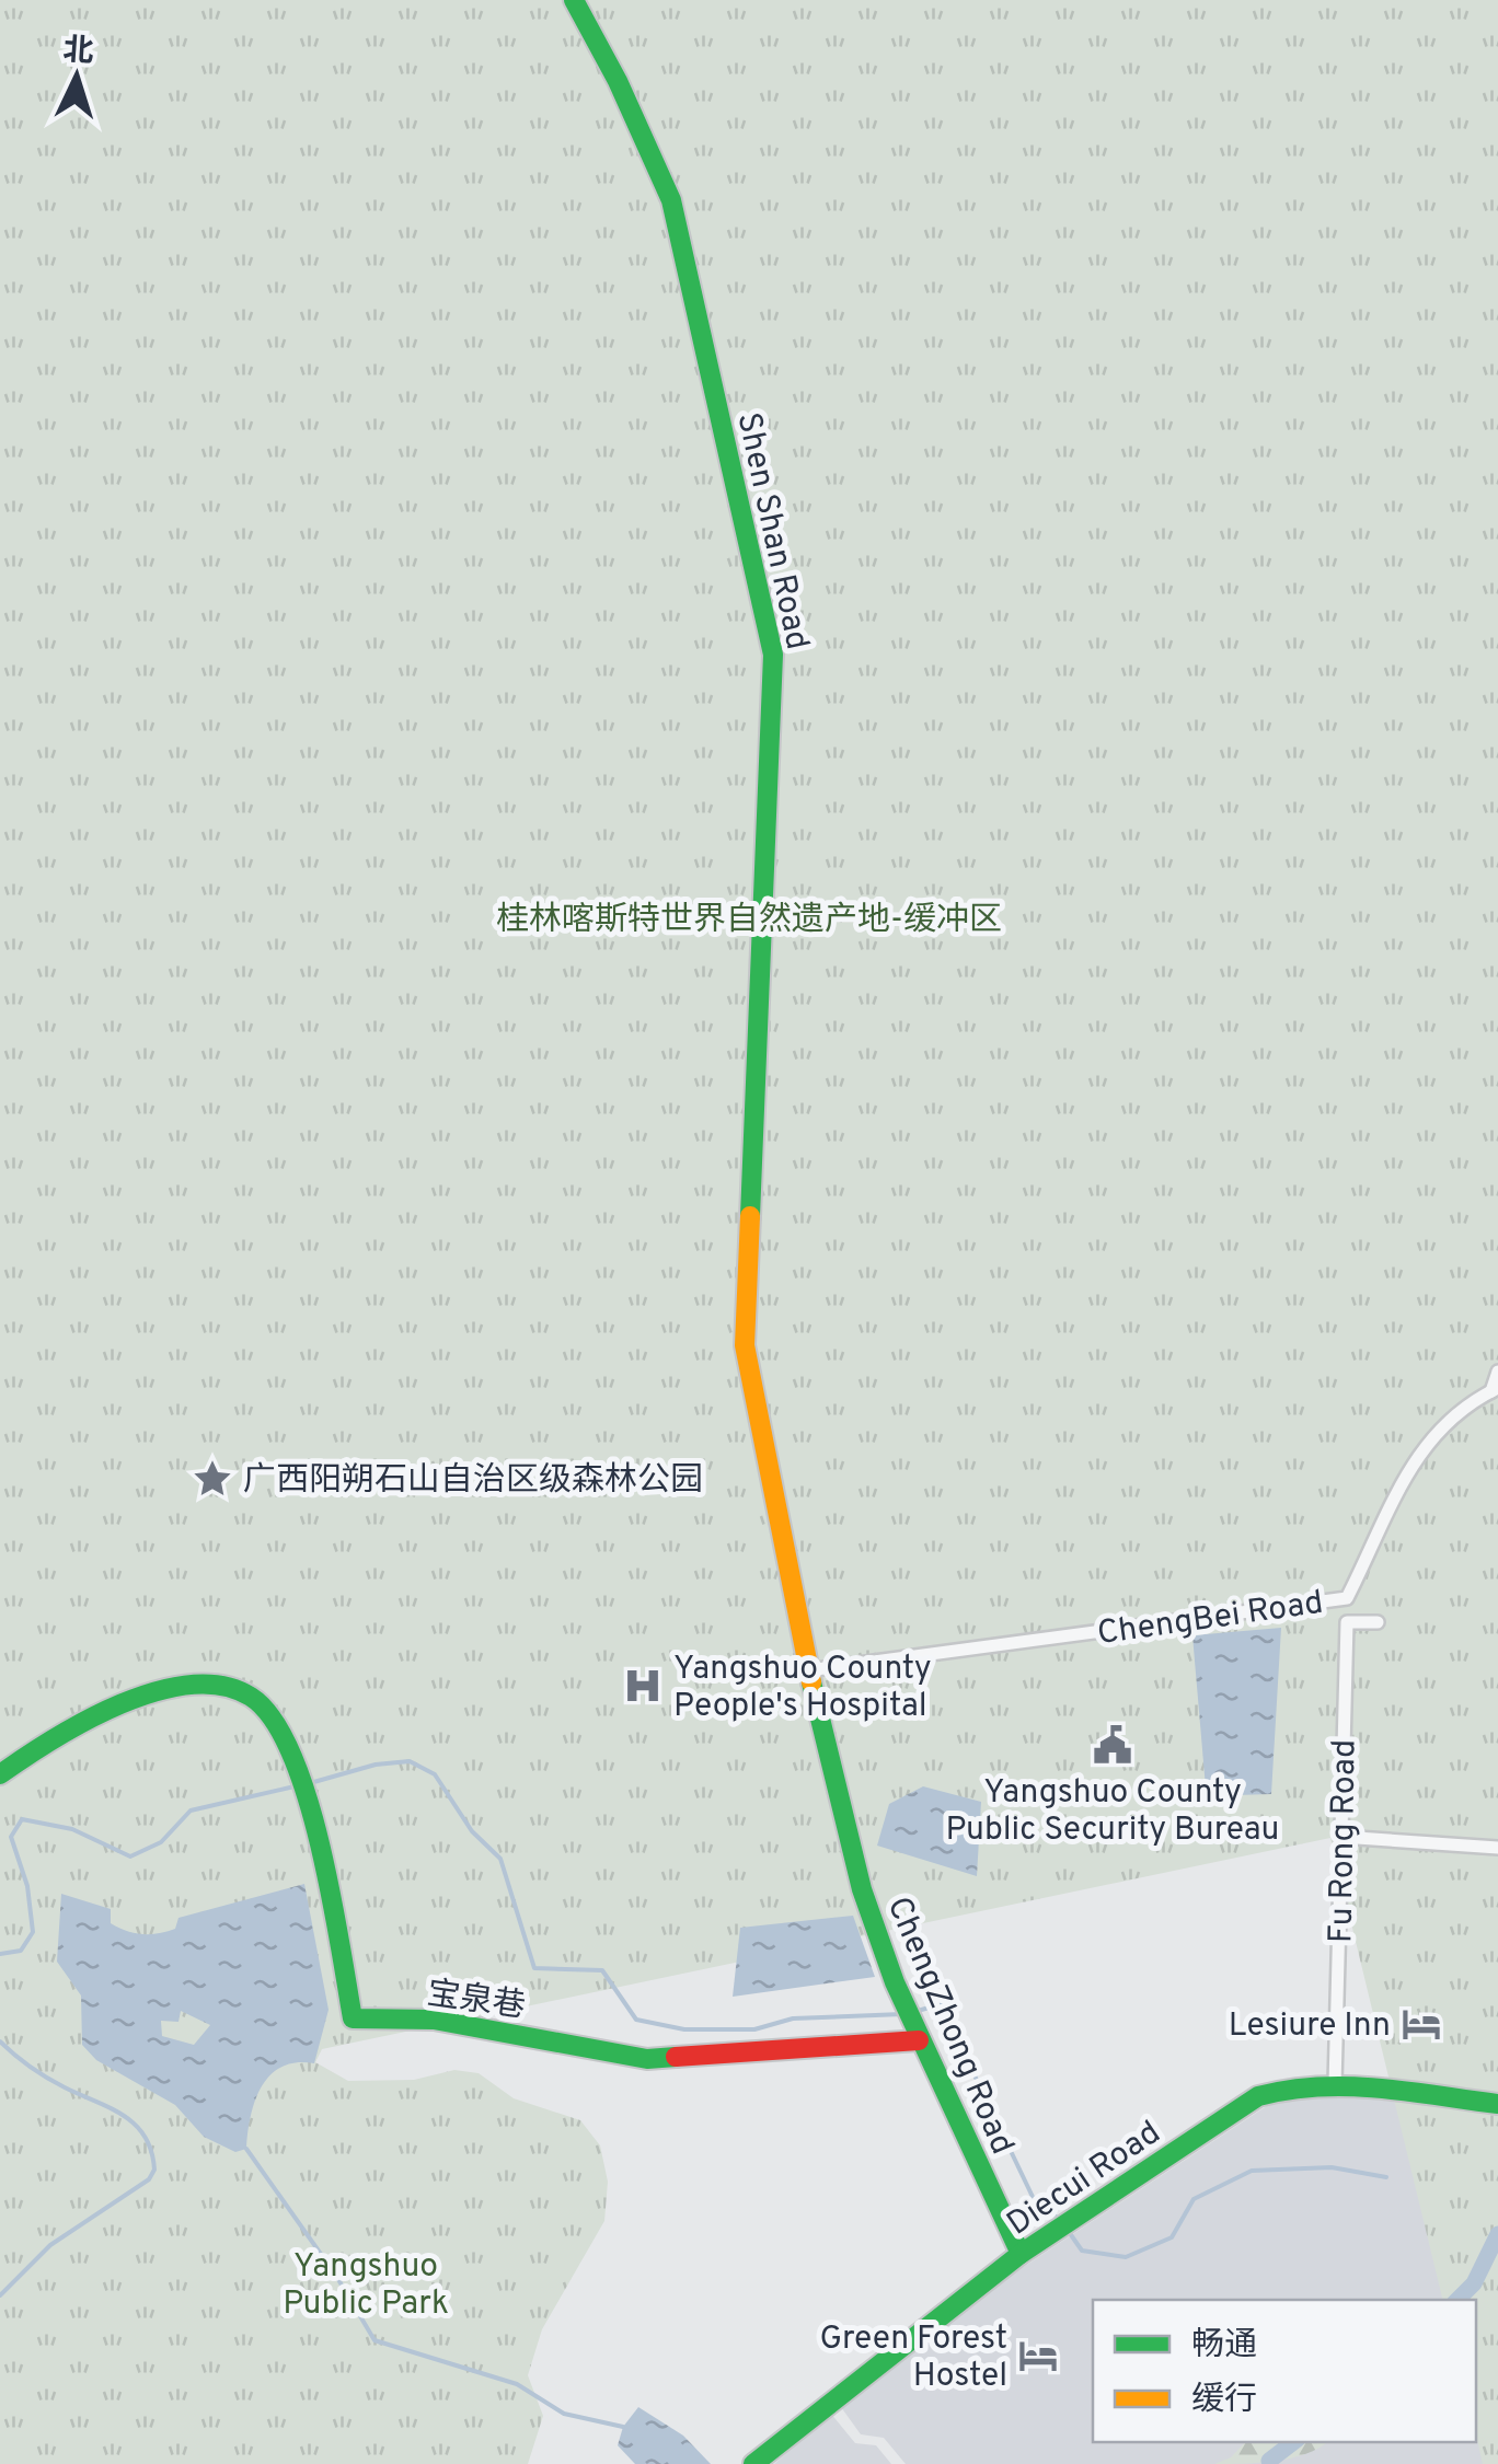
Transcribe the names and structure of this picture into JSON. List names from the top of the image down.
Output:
{
  "streets": {
    "street": [
      "Shen Shan Road",
      "ChengBei Road",
      "Fu Rong Road",
      "宝泉巷",
      "ChengZhong Road",
      "Diecui Road"
    ]
  },
  "crossings": [
    ["Shen Shan Road", "ChengZhong Road"],
    ["ChengBei Road", "Fu Rong Road"],
    ["ChengBei Road", "ChengZhong Road"],
    ["Fu Rong Road", "Diecui Road"],
    ["宝泉巷", "ChengZhong Road"],
    ["ChengZhong Road", "Diecui Road"]
  ],
  "parks": ["桂林喀斯特世界自然遗产地-缓冲区", "Yangshuo Public Park"],
  "places": {
    "place": ["广西阳朔石山自治区级森林公园"],
    "hospital": ["Yangshuo County People's Hospital"],
    "public building": ["Yangshuo County Public Security Bureau"],
    "hotel": ["Lesiure Inn", "Green Forest Hostel"]
  },
  "legend": ["畅通", "缓行"],
  "north": "top"
}
